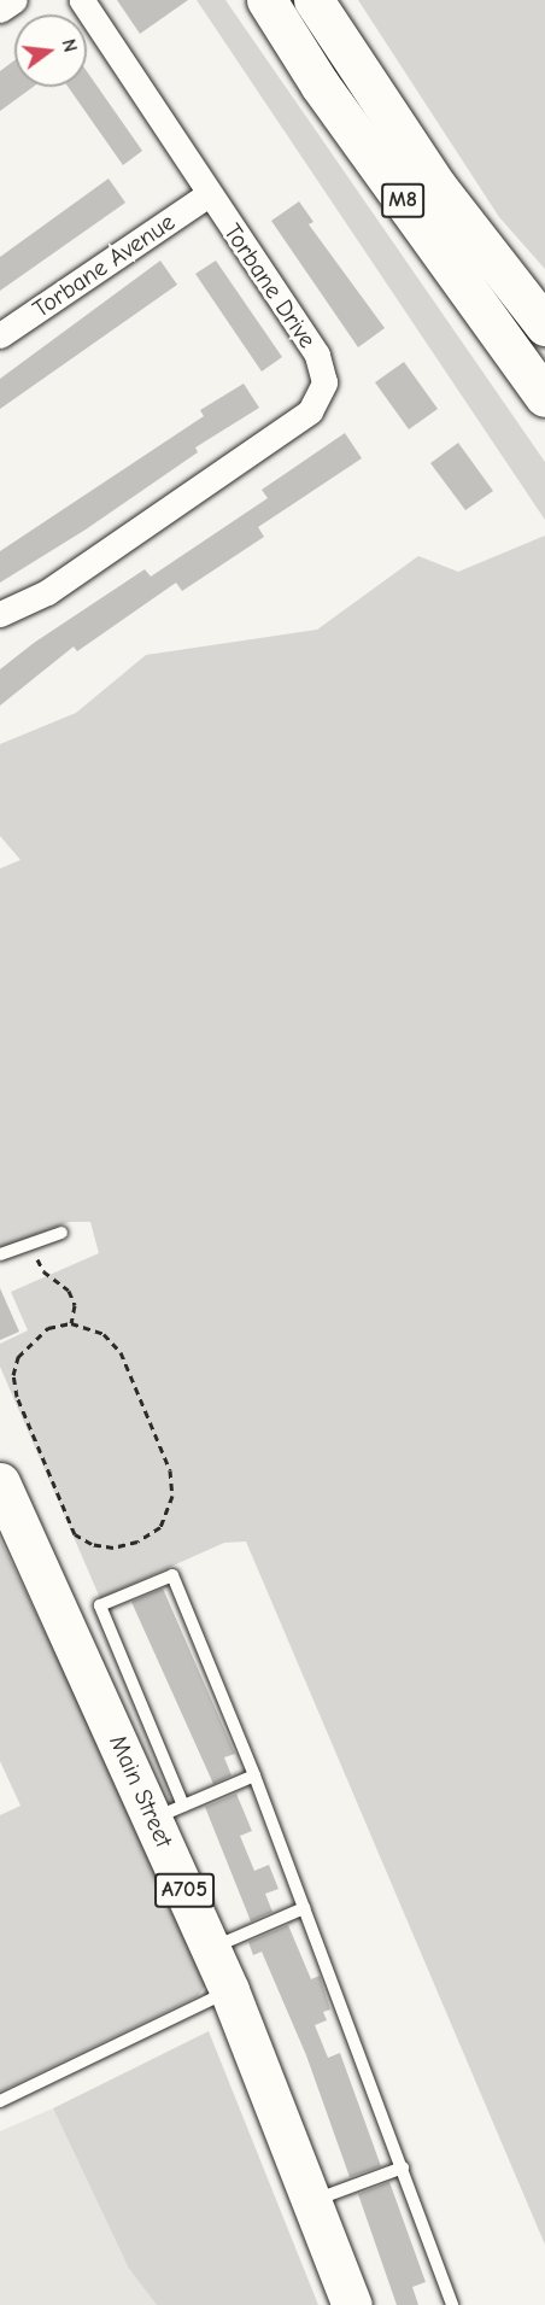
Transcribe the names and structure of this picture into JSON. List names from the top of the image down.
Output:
{
  "streets": {
    "main road": ["M8", "Main Street", "A705"],
    "street": ["Torbane Avenue", "Torbane Drive"]
  },
  "crossings": [
    ["Torbane Avenue", "Torbane Drive"]
  ],
  "north": "right"
}
